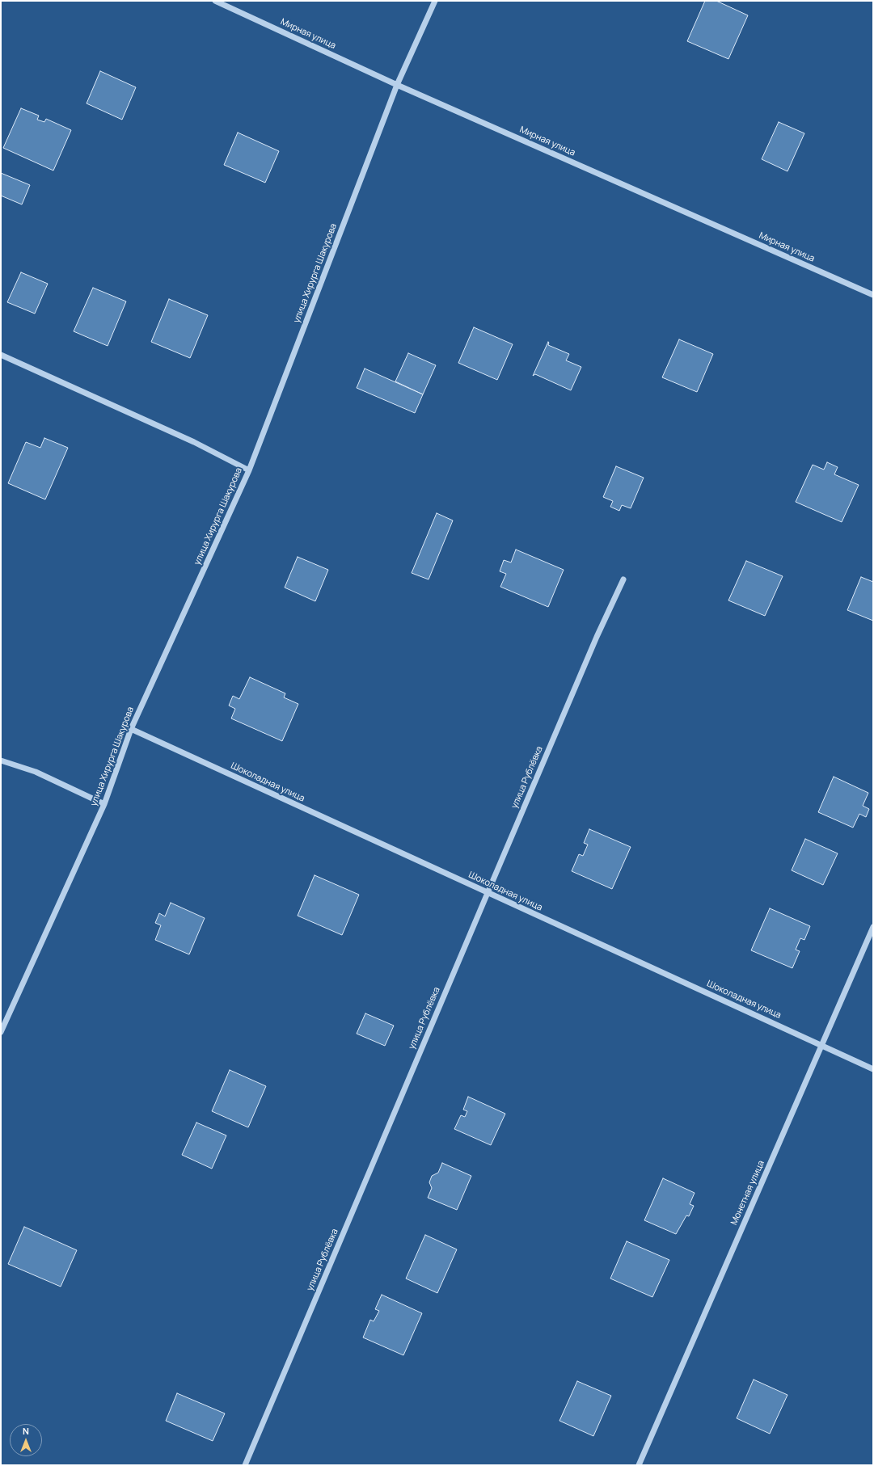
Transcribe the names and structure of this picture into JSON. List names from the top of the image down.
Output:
{
  "streets": {
    "street": [
      "Мирная улица",
      "улица Хирурга Шакурова",
      "улица Рублёвка",
      "Шоколадная улица",
      "Монетная улица"
    ]
  },
  "crossings": [
    ["Мирная улица", "улица Хирурга Шакурова"],
    ["улица Хирурга Шакурова", "Шоколадная улица"],
    ["улица Рублёвка", "Шоколадная улица"],
    ["Шоколадная улица", "Монетная улица"]
  ],
  "north": "top"
}
